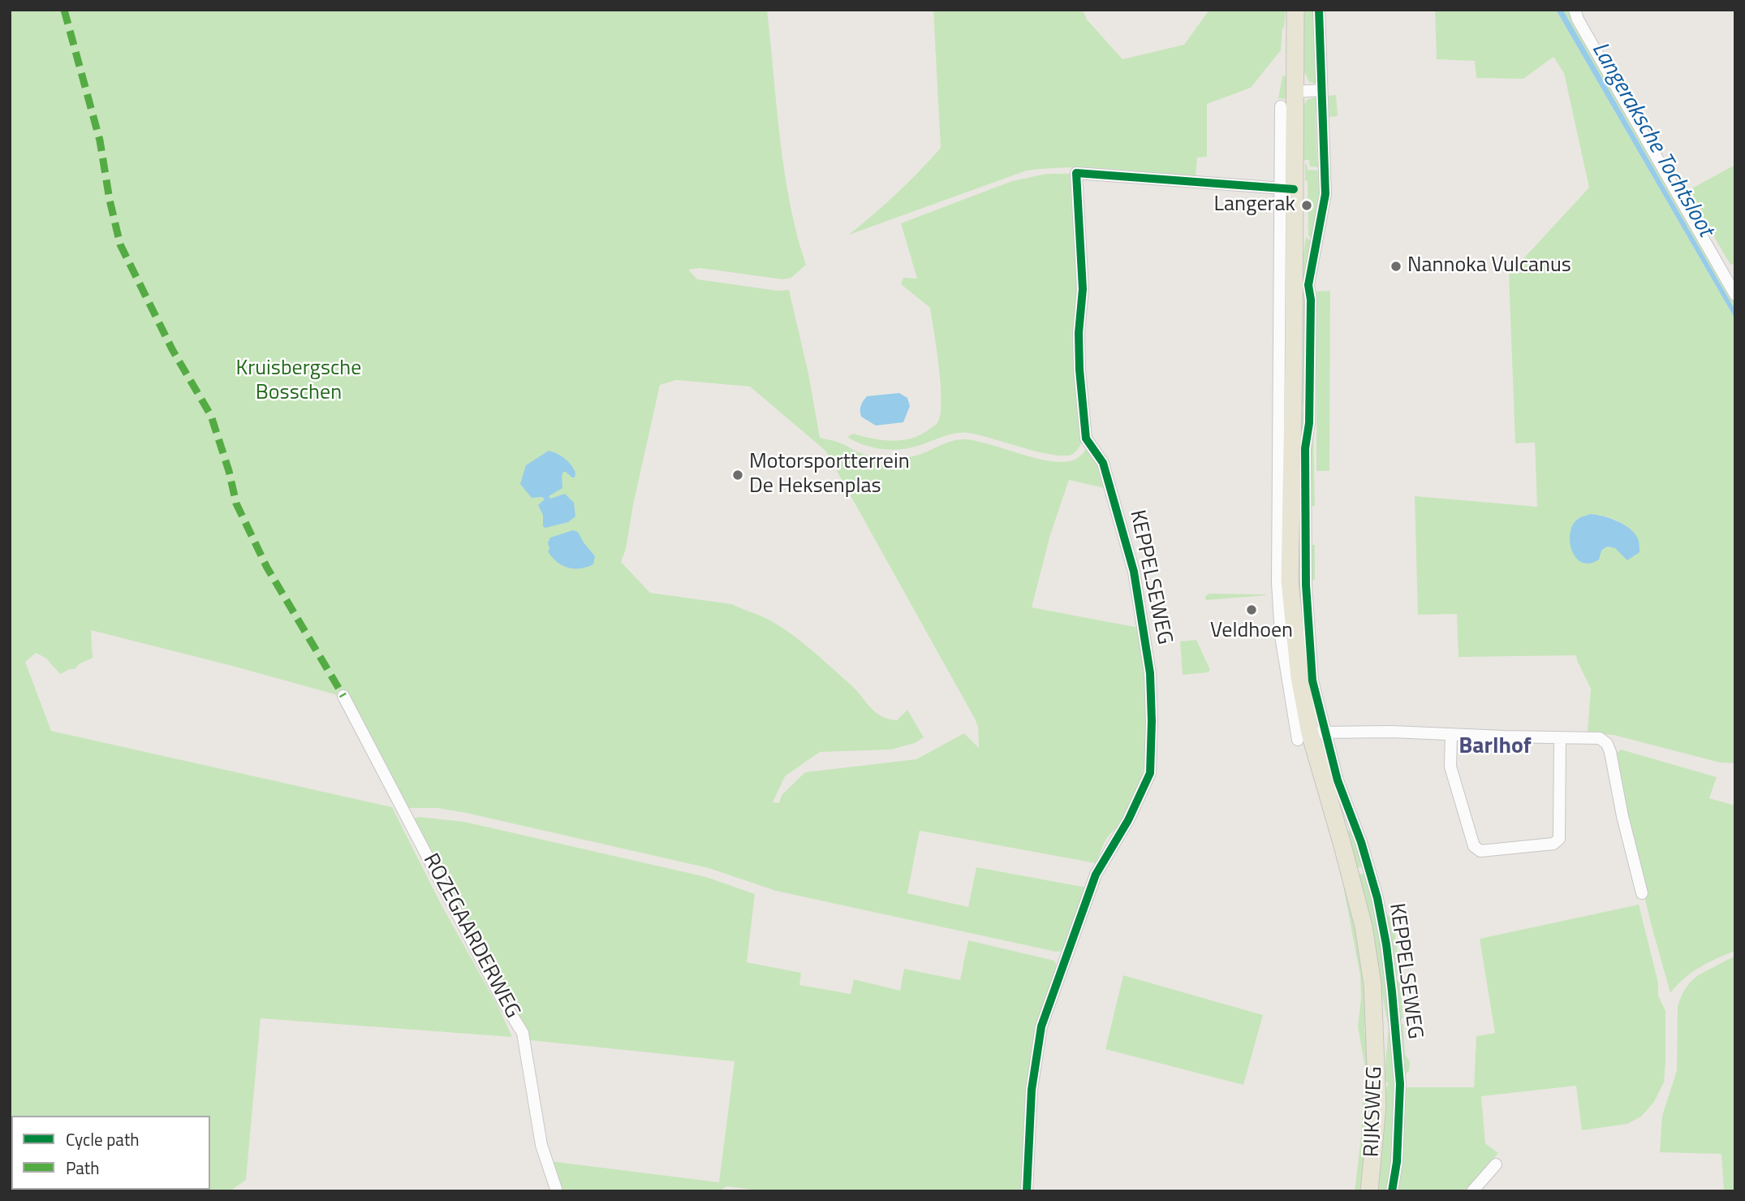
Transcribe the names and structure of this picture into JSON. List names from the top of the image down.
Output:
{
  "streets": {
    "main road": ["KEPPELSEWEG", "RIJKSWEG"],
    "street": ["ROZEGAARDERWEG"]
  },
  "crossings": [
    ["KEPPELSEWEG", "RIJKSWEG"]
  ],
  "districts": ["Barlhof"],
  "water": ["Langeraksche Tochtsloot"],
  "parks": ["Kruisbergsche Bosschen"],
  "places": [
    "Langerak",
    "Nannoka Vulcanus",
    "Motorsportterrein De Heksenplas",
    "Veldhoen"
  ],
  "legend": ["Cycle path", "Path"]
}
